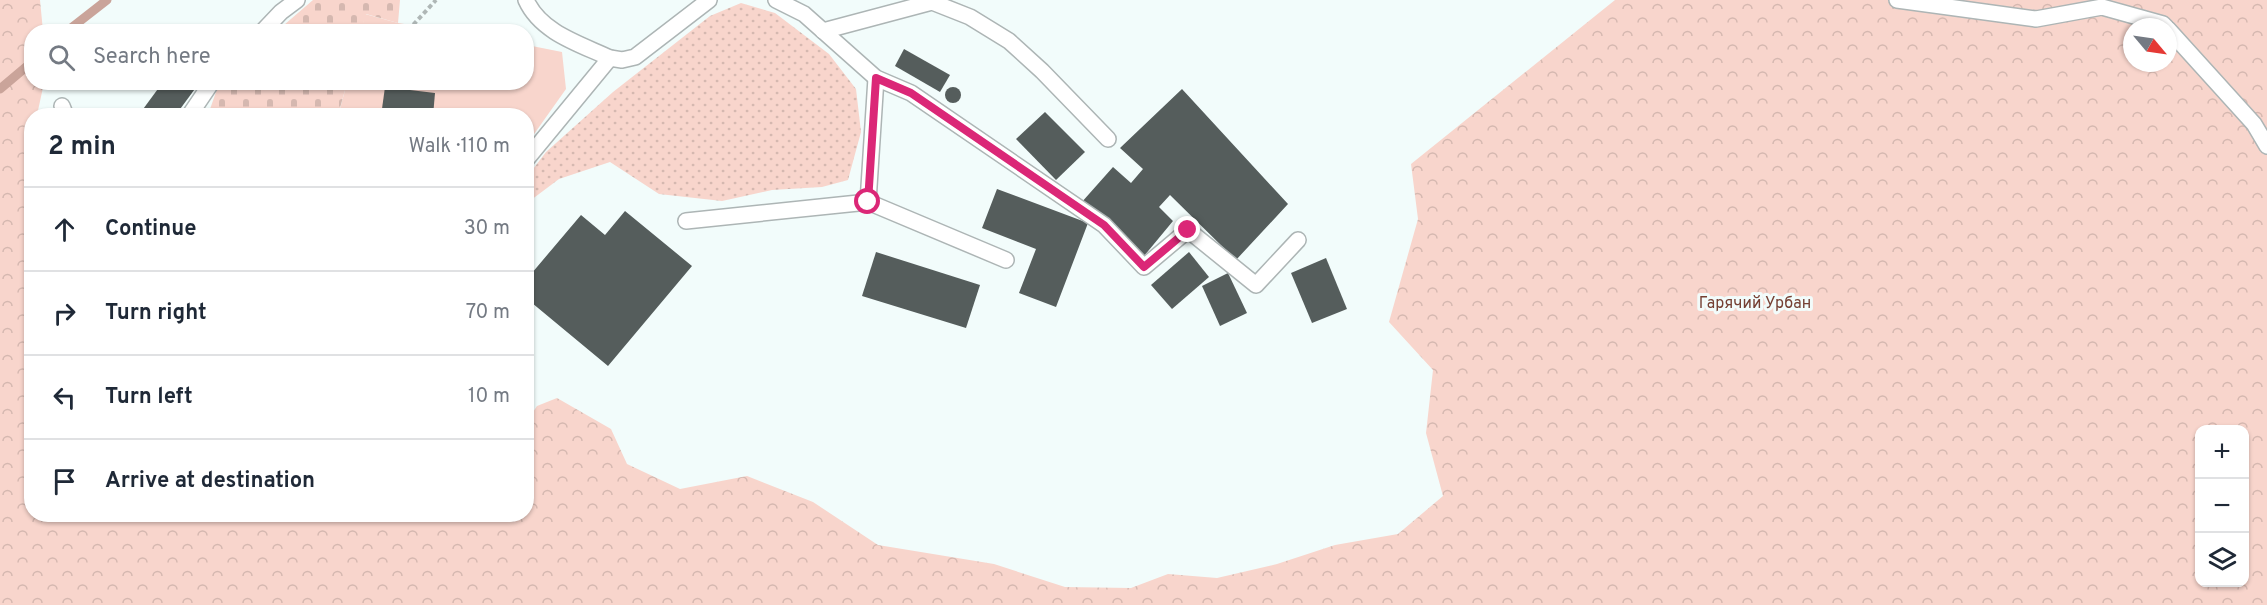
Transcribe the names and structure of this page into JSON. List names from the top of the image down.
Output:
{
  "parks": ["Гарячий Урбан"],
  "north": "bottom right",
  "page": {
    "search": "Search here",
    "heading": ["2 min", "Walk · 110 m"],
    "list": [
      ["Continue", "30 m"],
      ["Turn right", "70 m"],
      ["Turn left", "10 m"],
      "Arrive at destination"
    ],
    "map_buttons": ["+", "−"]
  }
}
